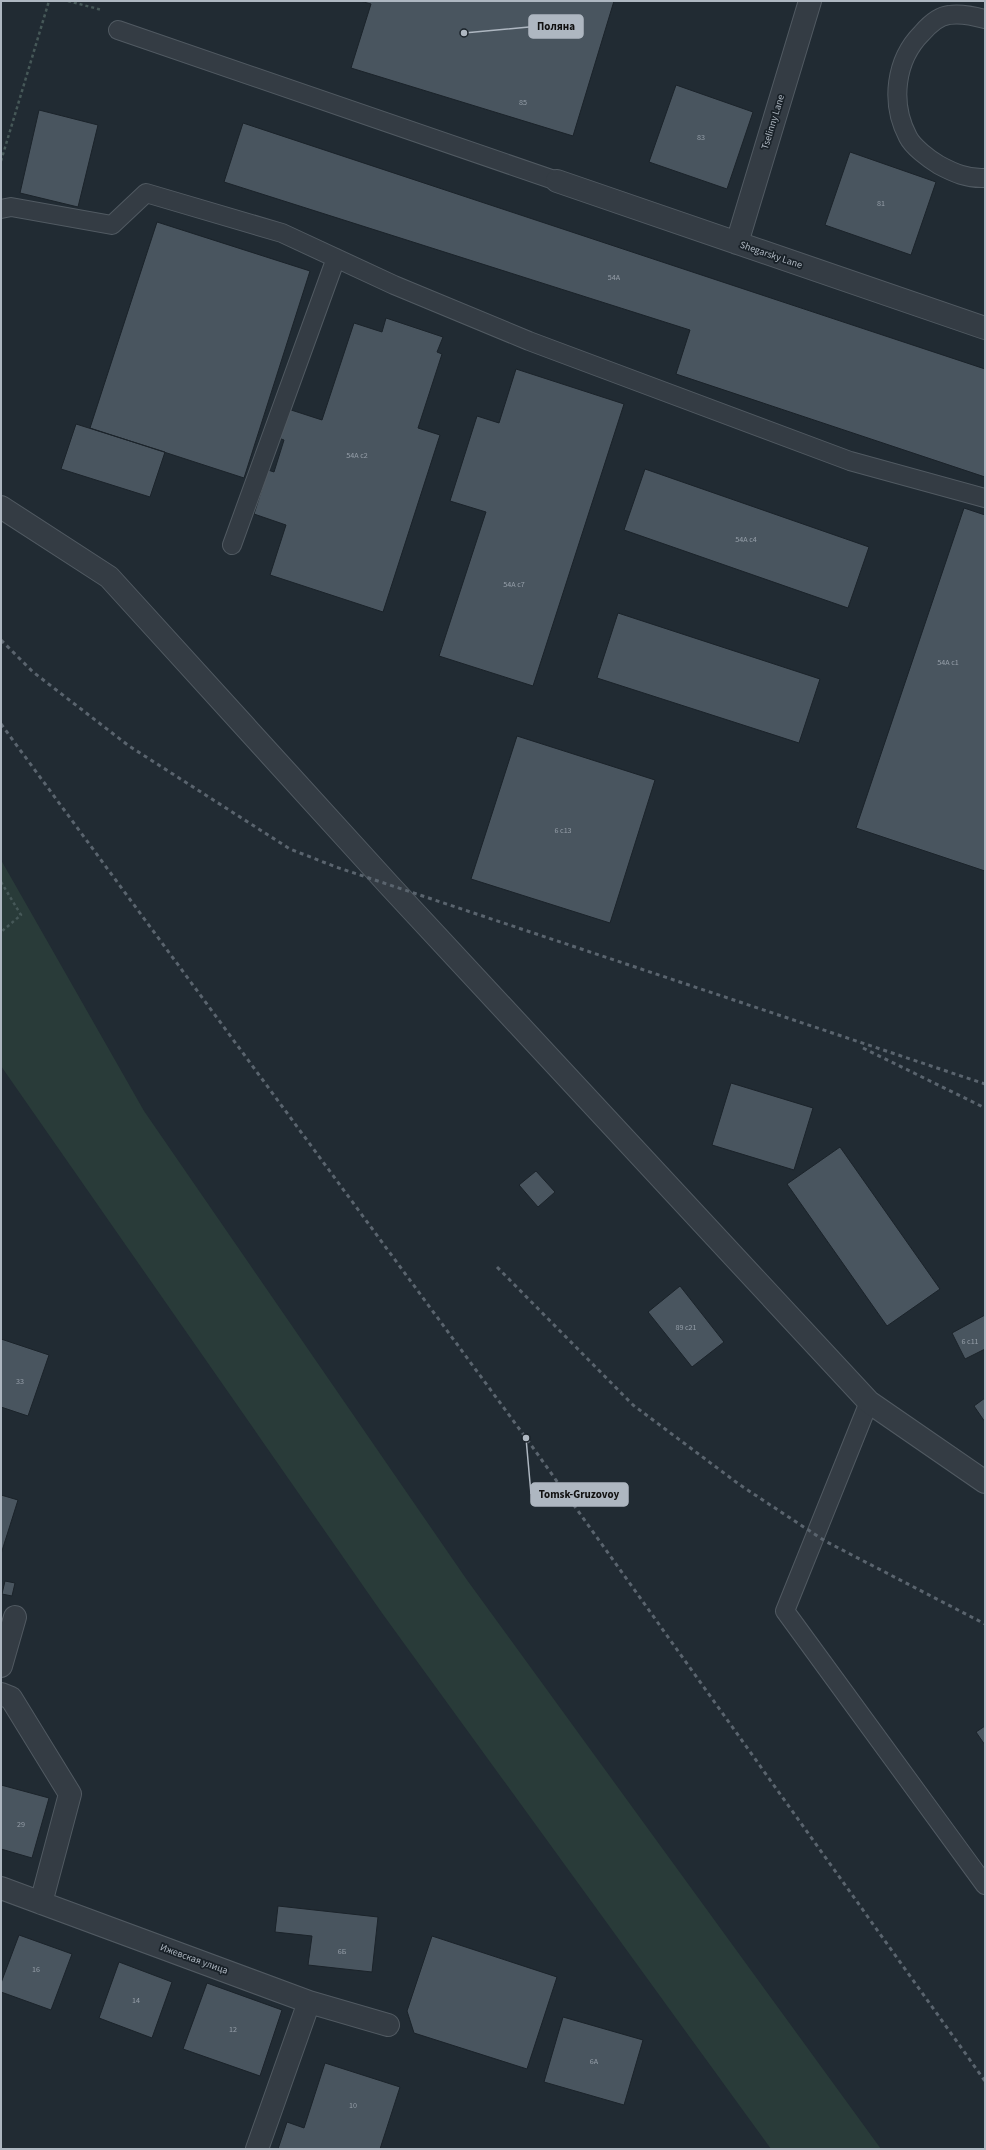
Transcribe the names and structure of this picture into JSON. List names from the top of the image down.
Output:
{
  "streets": {
    "street": ["Tselinny Lane", "Shegarsky Lane", "Ижевская улица"]
  },
  "crossings": [
    ["Tselinny Lane", "Shegarsky Lane"]
  ],
  "places": ["Поляна", "Tomsk-Gruzovoy"],
  "house_numbers": [
    "85",
    "83",
    "81",
    "54А",
    "54А с2",
    "54А с4",
    "54А с7",
    "54А с1",
    "6 с13",
    "89 с21",
    "6 с11",
    "33",
    "29",
    "6Б",
    "16",
    "14",
    "12",
    "6А",
    "10"
  ]
}
